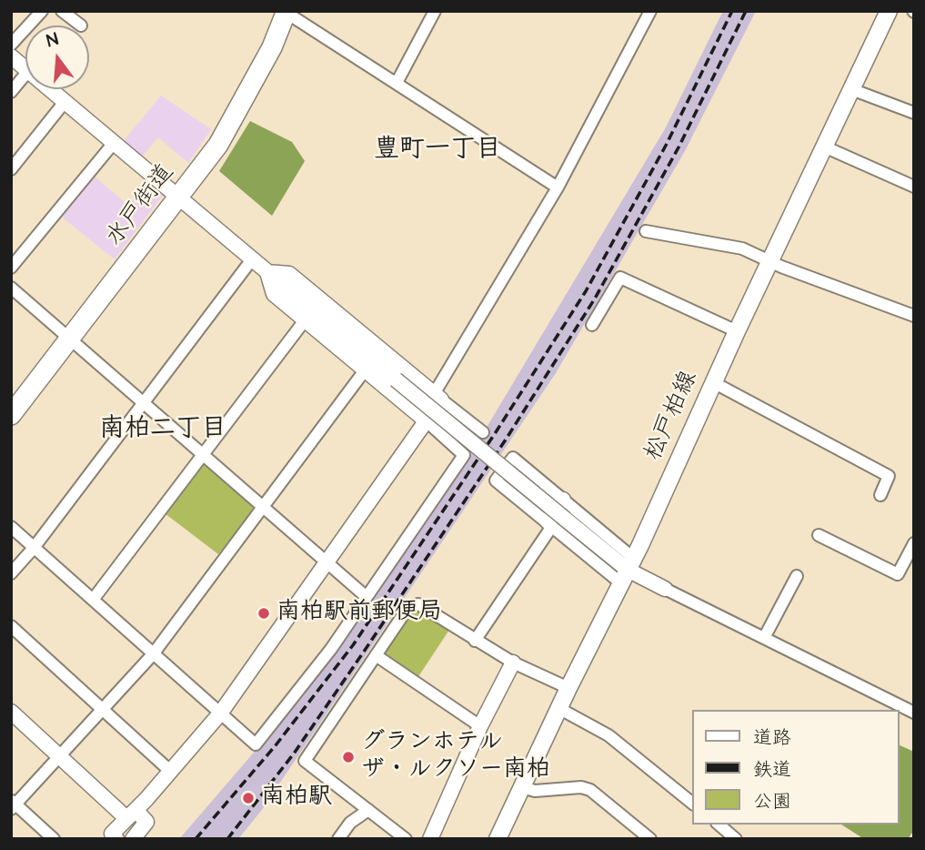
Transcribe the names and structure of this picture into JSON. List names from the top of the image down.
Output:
{
  "streets": {
    "highway": ["水戸街道"],
    "main road": ["松戸柏線"]
  },
  "districts": ["豊町一丁目", "南柏二丁目"],
  "places": ["南柏駅前郵便局", "グランホテル ザ・ルクソー南柏", "南柏駅"],
  "legend": ["道路", "鉄道", "公園"],
  "north": "top"
}
